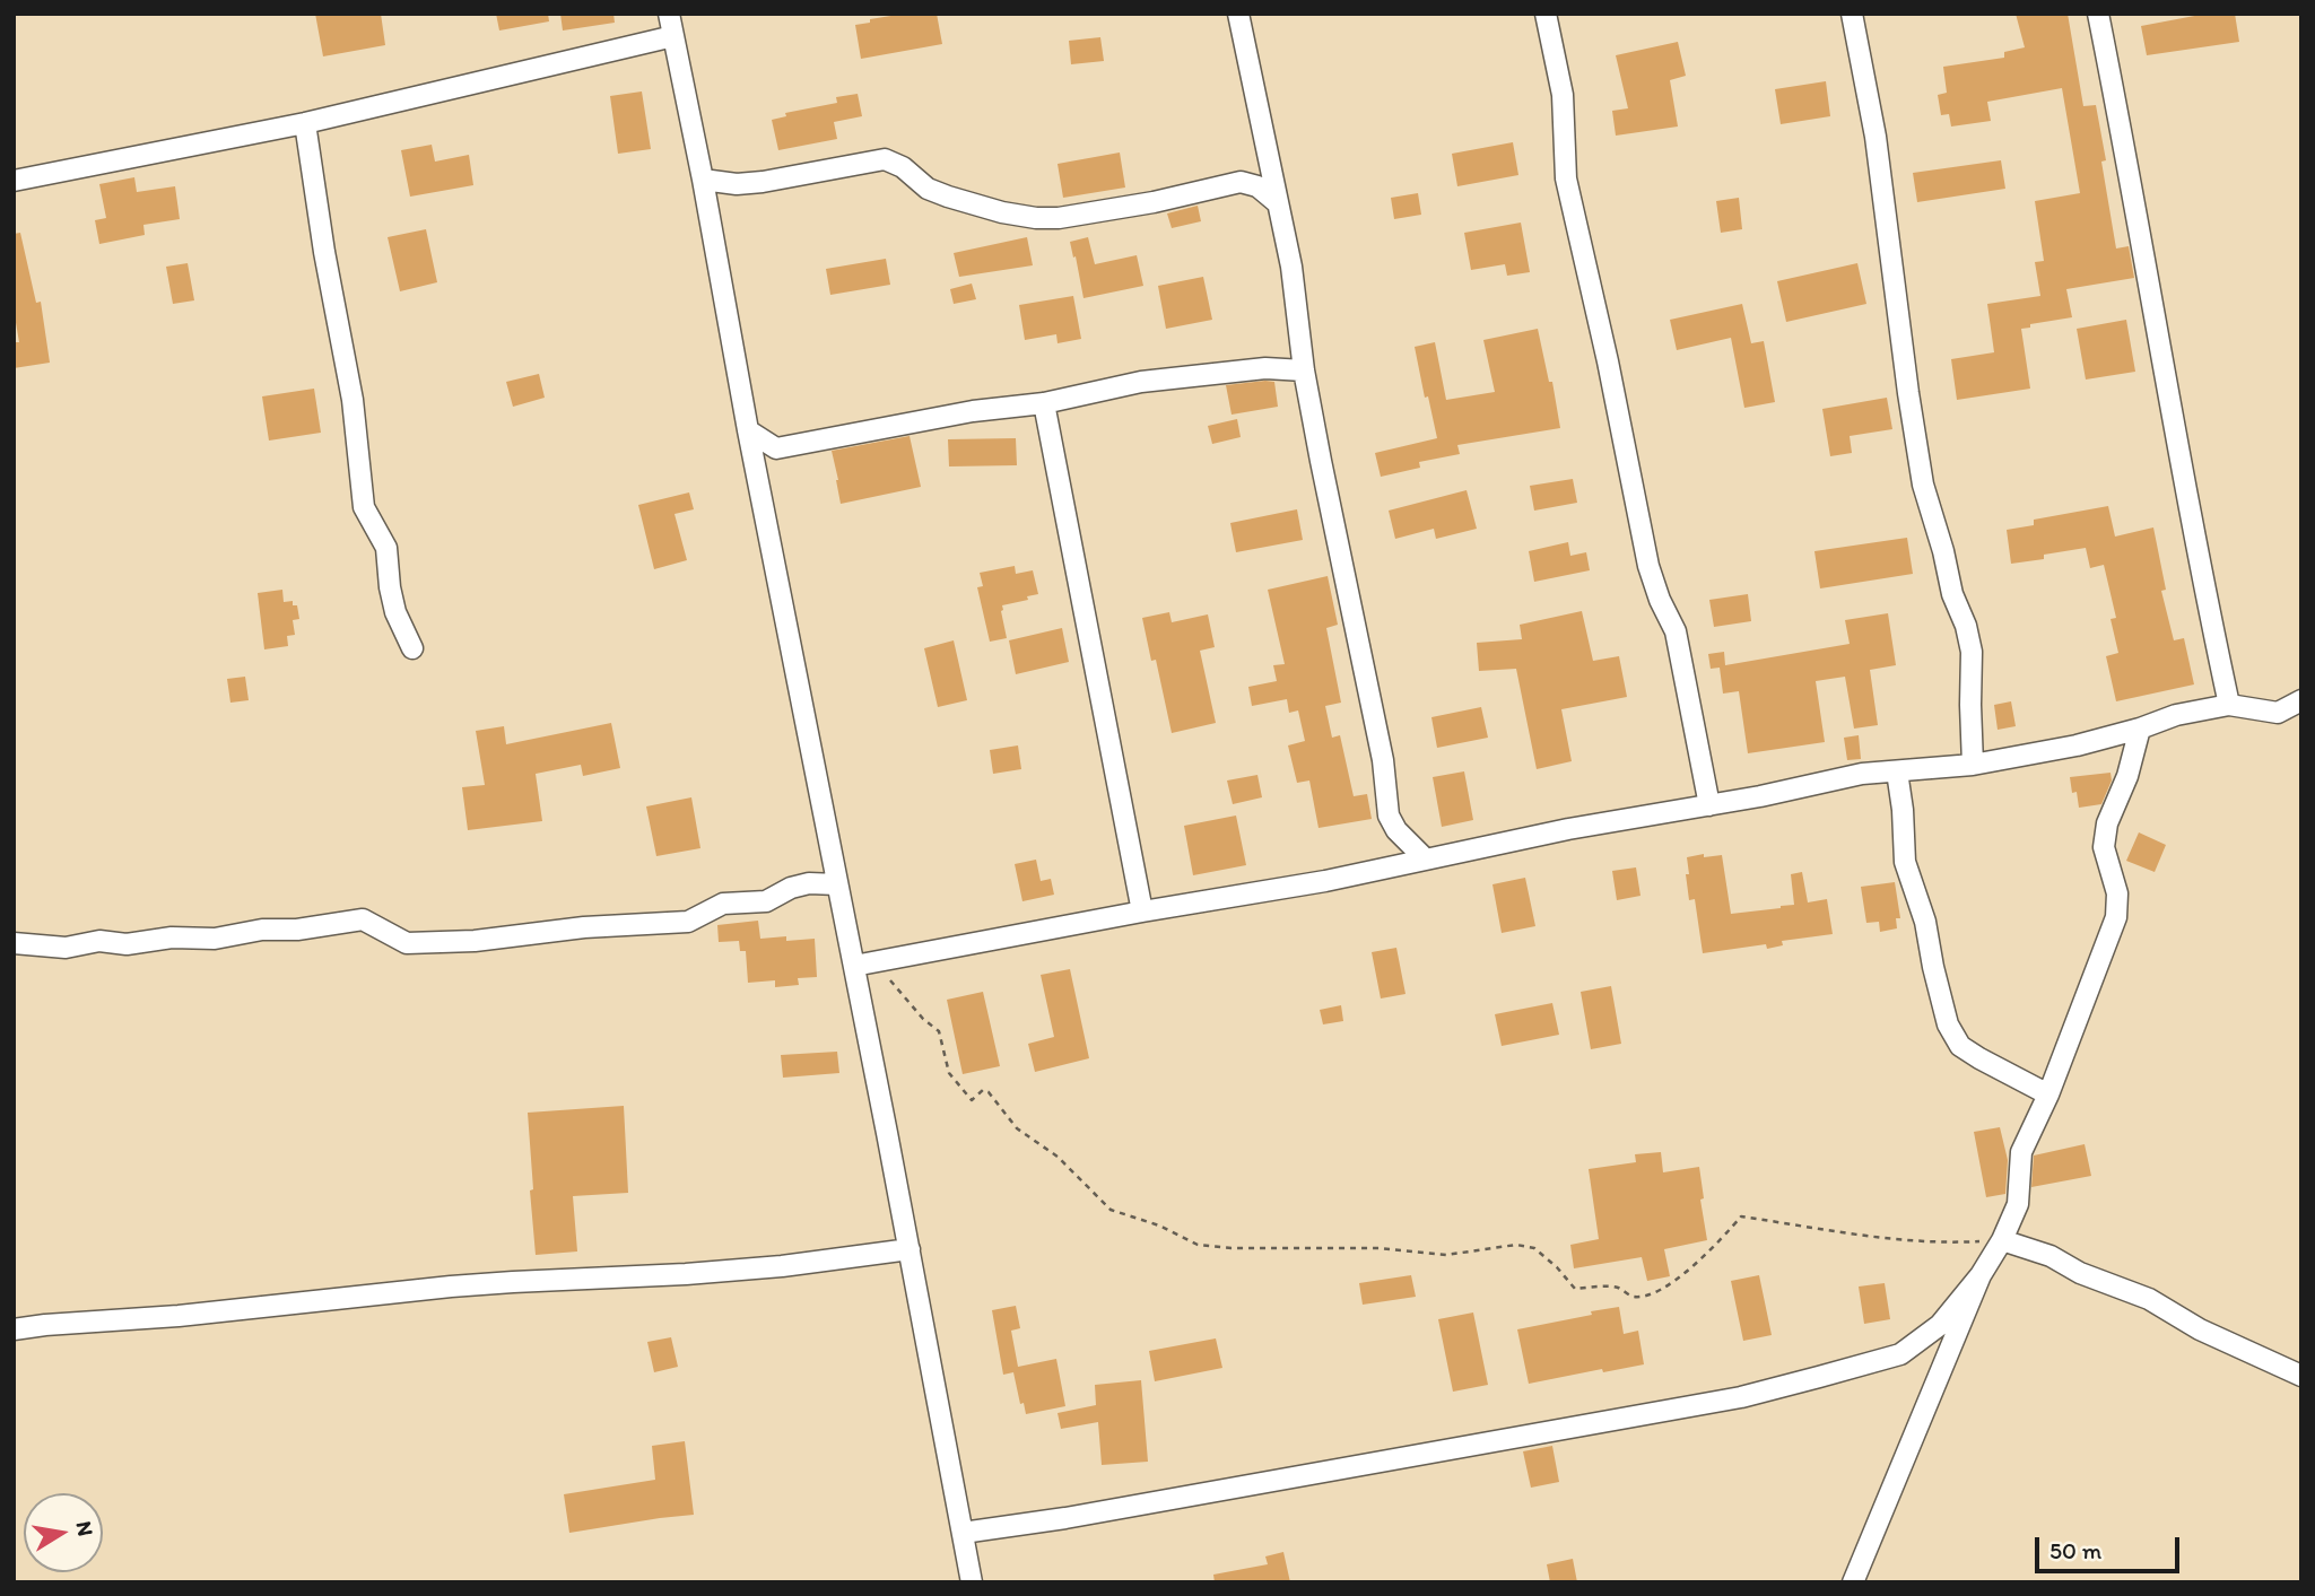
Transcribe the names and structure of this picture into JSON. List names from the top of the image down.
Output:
{
  "scale_bar": "50 m",
  "north": "right"
}
